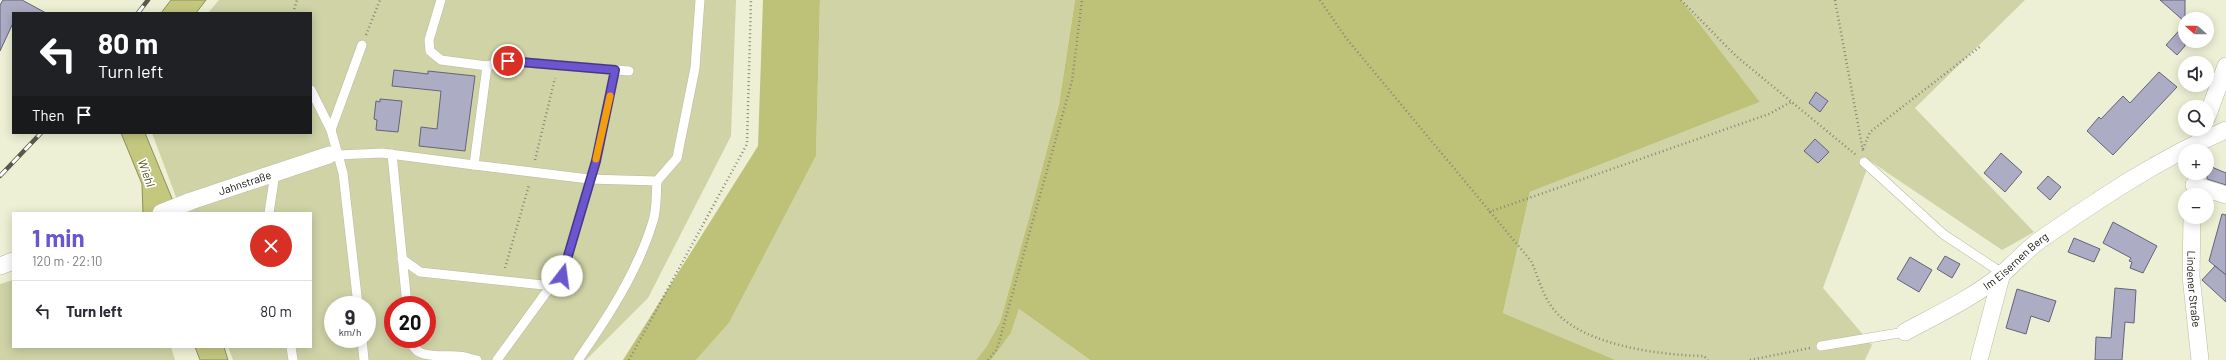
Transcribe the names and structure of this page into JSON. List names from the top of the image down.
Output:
{
  "streets": {
    "street": ["Jahnstraße", "Im Eisernen Berg", "Lindener Straße"]
  },
  "water": ["Wiehl"],
  "north": "left",
  "page": {
    "map_buttons": ["+", "−"],
    "turn": ["80 m", "Turn left"],
    "then": "Then",
    "heading": ["1 min", "120 m · 22:10"],
    "list": [
      {
        "name": "Turn left",
        "value": "80 m"
      }
    ],
    "speed": "9 km/h",
    "limit": "20"
  }
}
